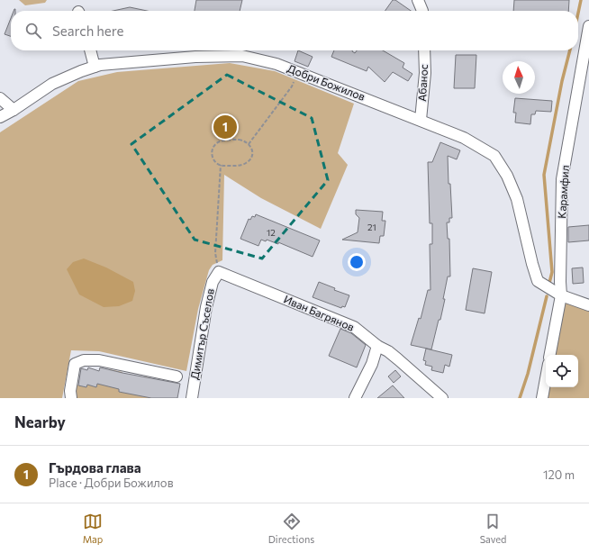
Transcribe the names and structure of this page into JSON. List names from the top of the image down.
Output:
{
  "streets": {
    "street": [
      "Добри Божилов",
      "Абанос",
      "Карамфил",
      "Иван Багрянов",
      "Димитър Съселов"
    ]
  },
  "crossings": [
    ["Добри Божилов", "Абанос"],
    ["Добри Божилов", "Карамфил"],
    ["Иван Багрянов", "Димитър Съселов"]
  ],
  "house_numbers": ["21", "12"],
  "north": "top",
  "page": {
    "search": "Search here",
    "pins": "1",
    "heading": "Nearby",
    "list": [
      {
        "mark": "1",
        "name": "Гърдова глава",
        "note": "Place · Добри Божилов",
        "value": "120 m"
      }
    ],
    "nav": ["Map", "Directions", "Saved"]
  }
}
